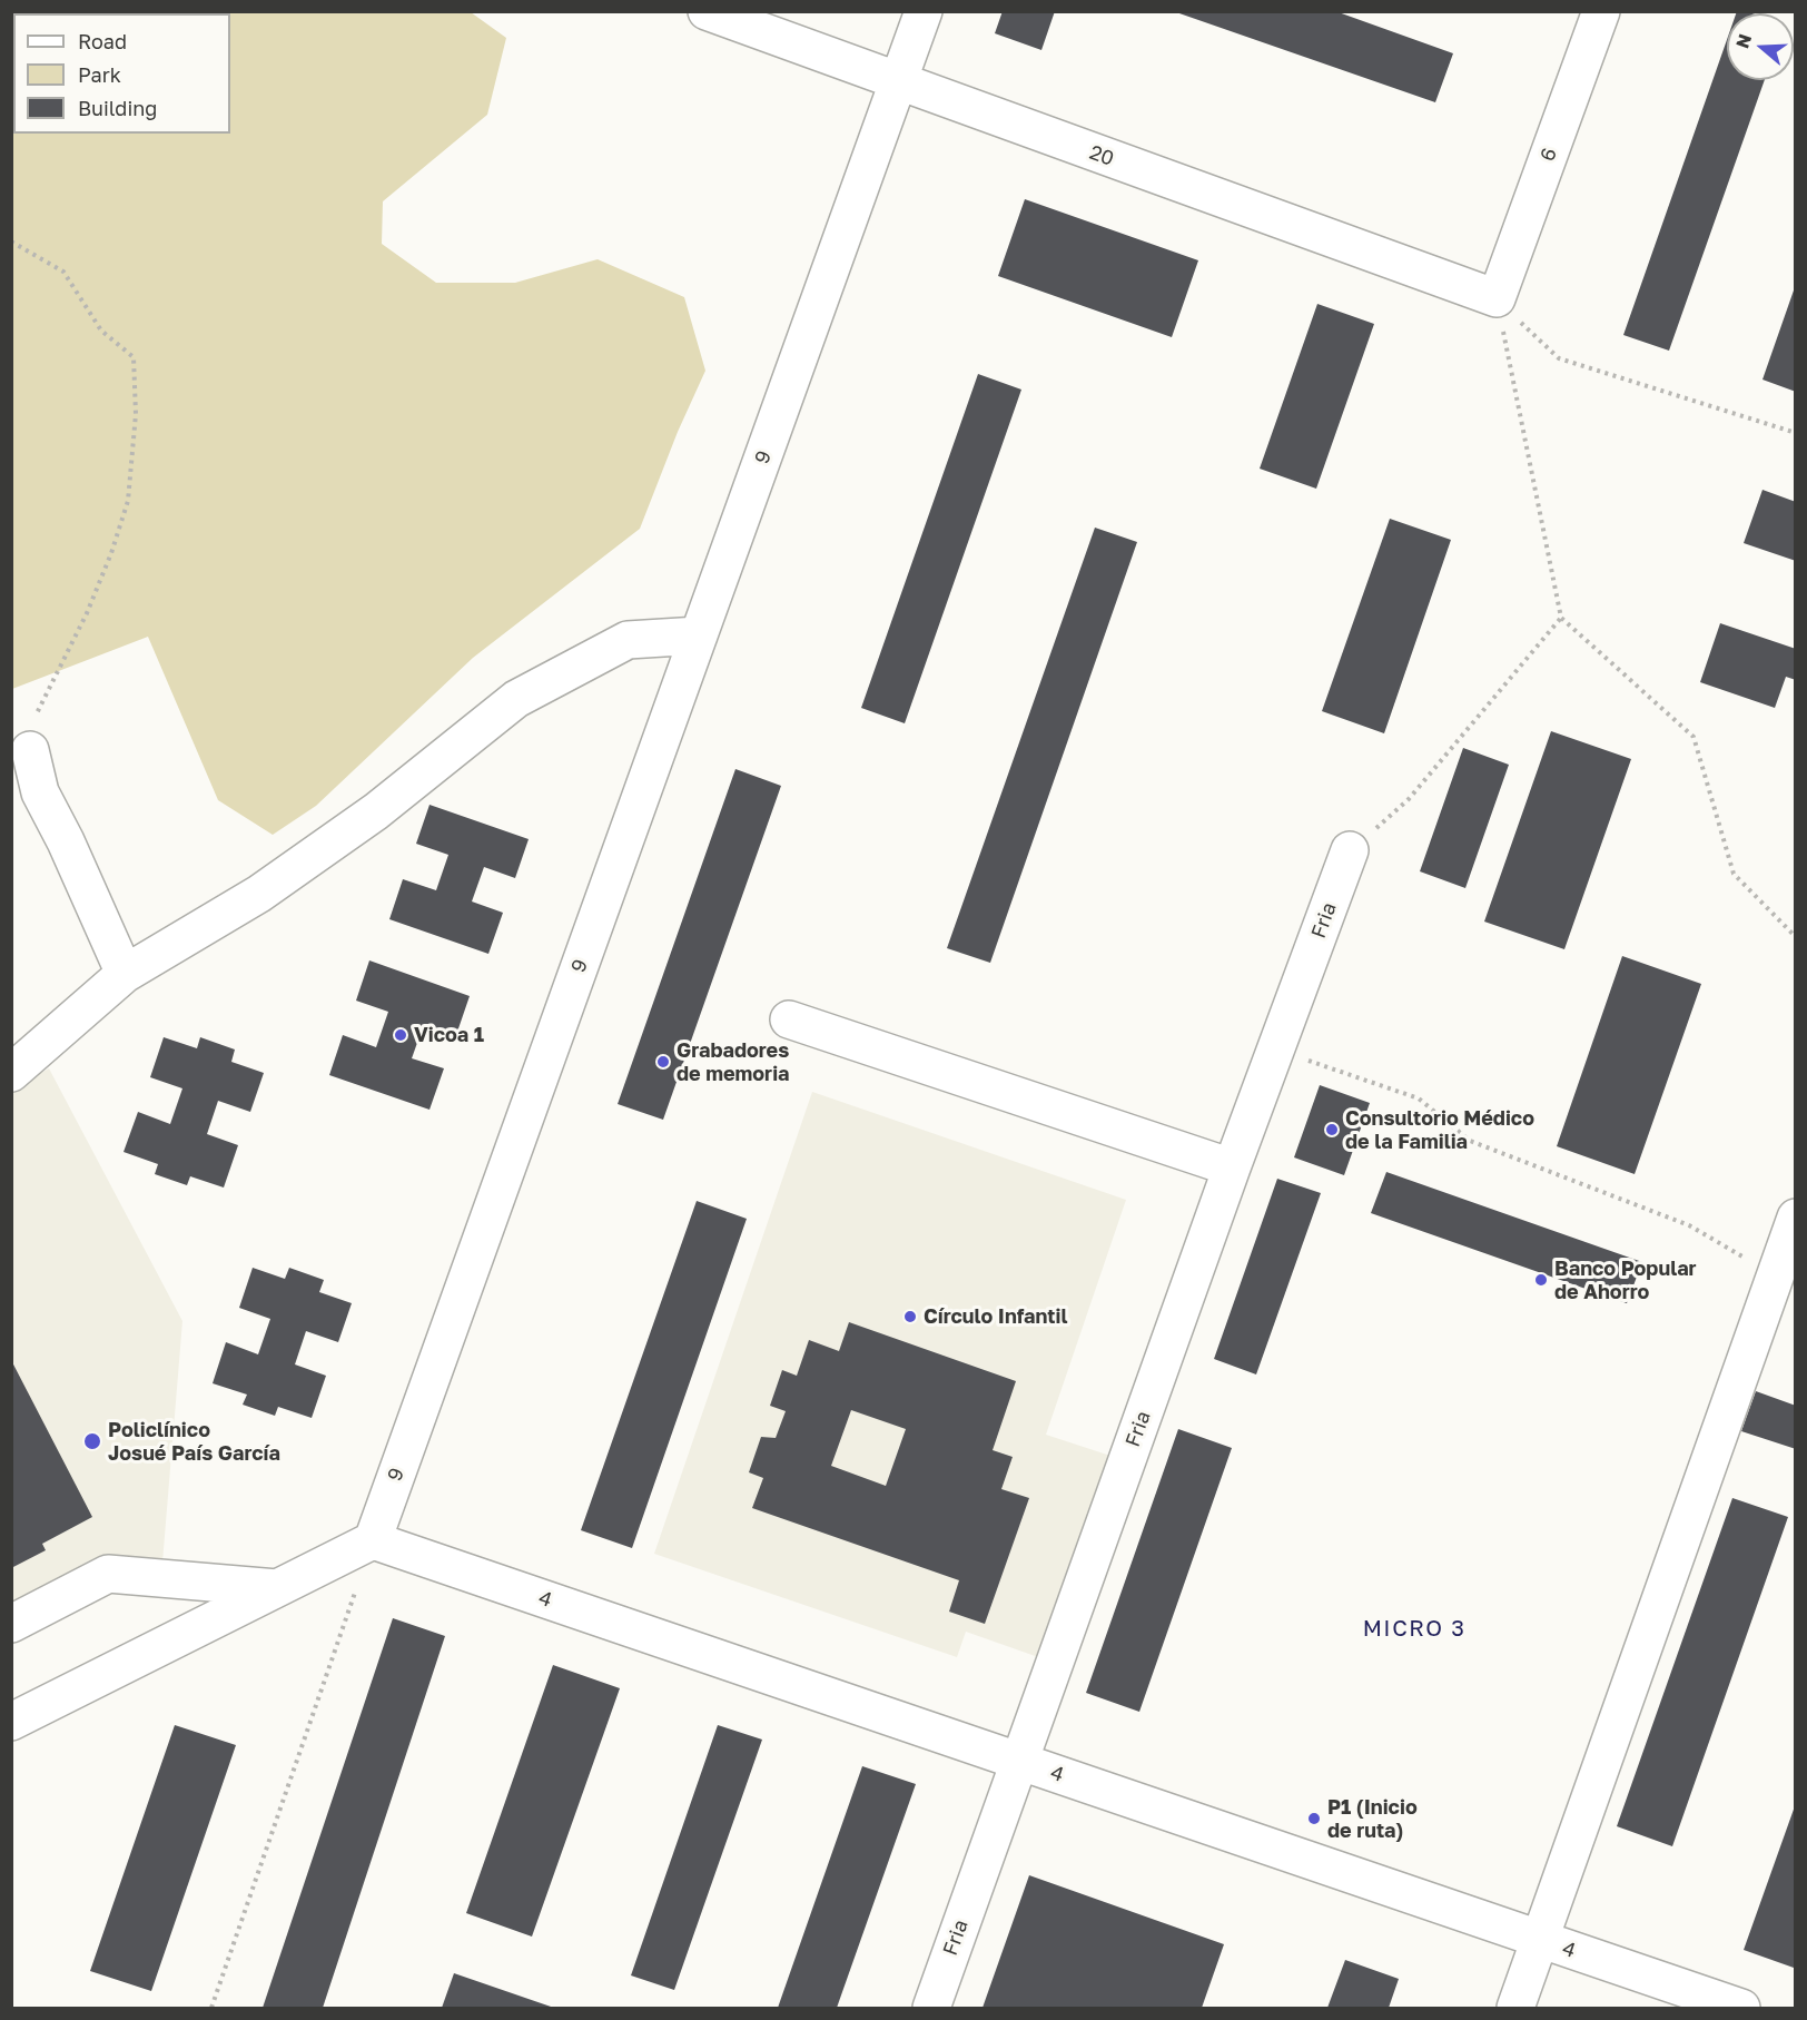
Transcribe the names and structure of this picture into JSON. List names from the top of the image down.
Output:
{
  "streets": {
    "street": [
      "6",
      "20",
      "9",
      "Fria",
      "4"
    ]
  },
  "crossings": [
    ["6", "20"],
    ["20", "9"],
    ["9", "4"],
    ["Fria", "4"]
  ],
  "districts": ["MICRO 3"],
  "places": [
    "Vicoa 1",
    "Grabadores de memoria",
    "Consultorio Médico de la Familia",
    "Banco Popular de Ahorro",
    "Círculo Infantil",
    "Policlínico Josué País García",
    "P1 (Inicio de ruta)"
  ],
  "legend": ["Road", "Park", "Building"],
  "north": "left"
}
